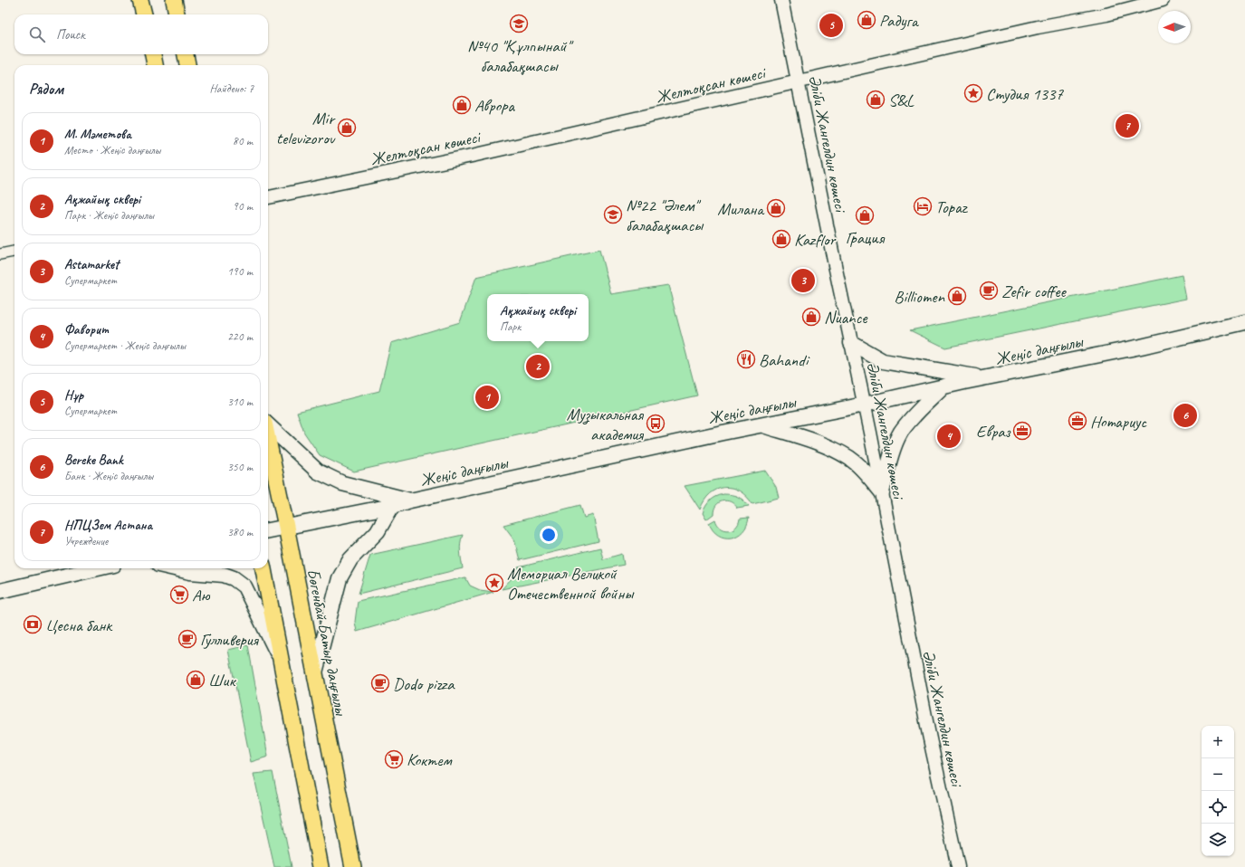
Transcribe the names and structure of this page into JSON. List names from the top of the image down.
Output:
{
  "streets": {
    "main road": ["Жеңіс даңғылы", "Бөгенбай Батыр даңғылы"],
    "street": ["Желтоқсан көшесі", "Әліби Жангелдин көшесі"]
  },
  "crossings": [
    ["Желтоқсан көшесі", "Әліби Жангелдин көшесі"],
    ["Әліби Жангелдин көшесі", "Жеңіс даңғылы"],
    ["Жеңіс даңғылы", "Бөгенбай Батыр даңғылы"]
  ],
  "places": {
    "shop": [
      "Радуга",
      "S&L",
      "Аврора",
      "Mir televizorov",
      "Милана",
      "Грация",
      "Kazflor",
      "Billiomen",
      "Nuance",
      "Шик"
    ],
    "school or university": ["№40 \"Құлпынай\" балабақшасы", "№22 \"Әлем\" балабақшасы"],
    "place": ["Студия 1337", "Мемориал Великой Отечественной войны"],
    "hotel": ["Topaz"],
    "cafe": ["Zefir coffee", "Гулливерия", "Dodo pizza"],
    "restaurant": ["Bahandi"],
    "office": ["Нотариус", "Евраз"],
    "bus stop": ["Музыкальная академия"],
    "supermarket": ["Аю", "Коктем"],
    "bank": ["Цесна банк"]
  },
  "north": "left",
  "page": {
    "pins": [
      "5",
      "7",
      "3",
      "2",
      "1",
      "6",
      "4"
    ],
    "search": "Поиск",
    "heading": ["Рядом", "Найдено: 7"],
    "list": [
      {
        "mark": "1",
        "name": "М. Мәметова",
        "note": "Место · Жеңіс даңғылы",
        "value": "80 m"
      },
      {
        "mark": "2",
        "name": "Ақжайық сквері",
        "note": "Парк · Жеңіс даңғылы",
        "value": "90 m"
      },
      {
        "mark": "3",
        "name": "Astamarket",
        "note": "Супермаркет",
        "value": "190 m"
      },
      {
        "mark": "4",
        "name": "Фаворит",
        "note": "Супермаркет · Жеңіс даңғылы",
        "value": "220 m"
      },
      {
        "mark": "5",
        "name": "Нұр",
        "note": "Супермаркет",
        "value": "310 m"
      },
      {
        "mark": "6",
        "name": "Bereke Bank",
        "note": "Банк · Жеңіс даңғылы",
        "value": "350 m"
      },
      {
        "mark": "7",
        "name": "НПЦЗем Астана",
        "note": "Учреждение",
        "value": "380 m"
      }
    ],
    "popup": ["Ақжайық сквері", "Парк"],
    "map_buttons": ["+", "−"]
  }
}
